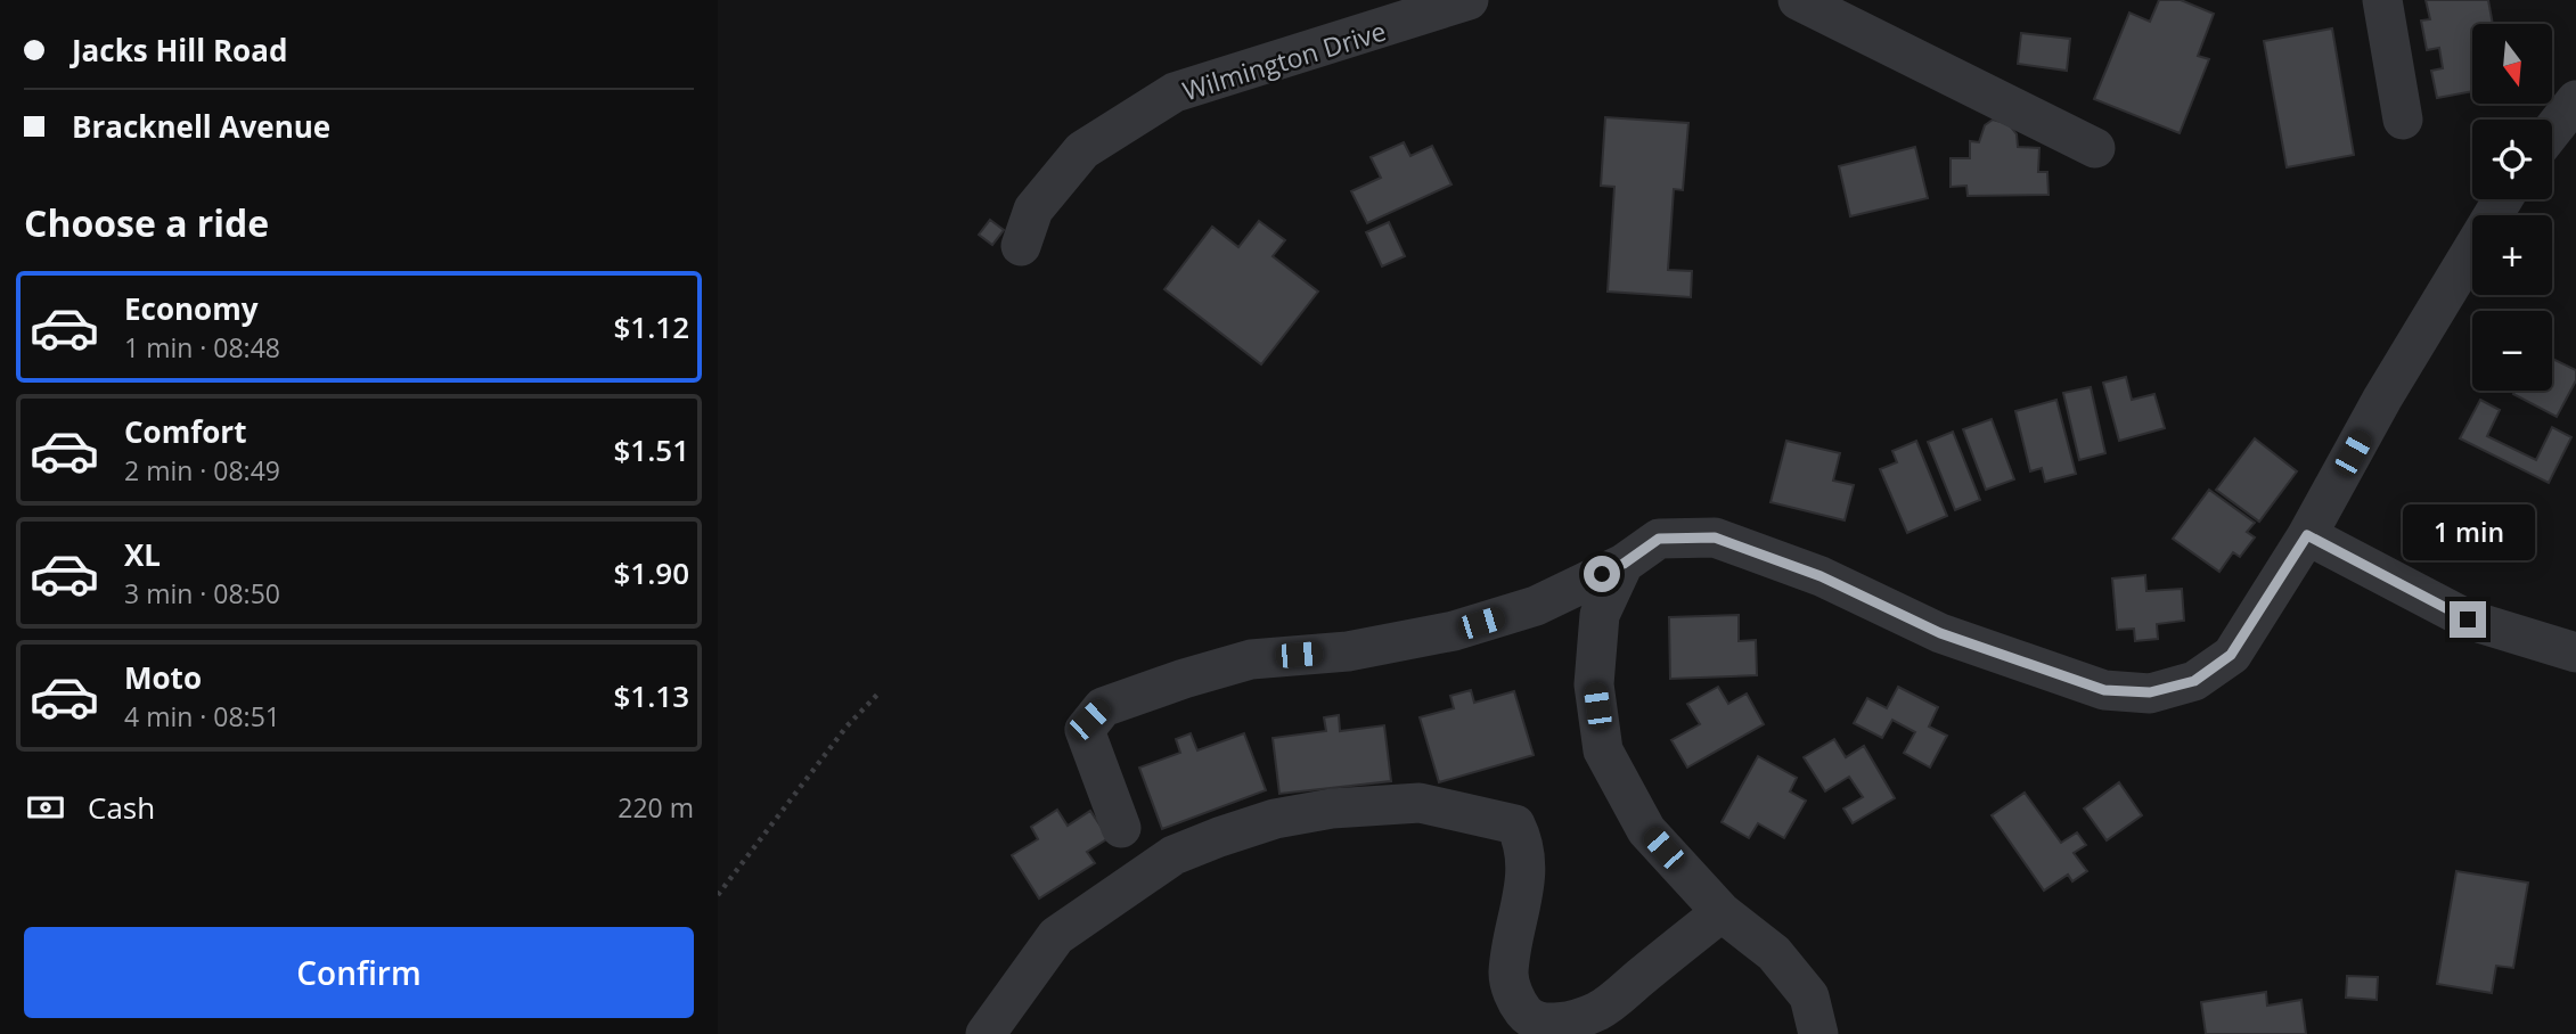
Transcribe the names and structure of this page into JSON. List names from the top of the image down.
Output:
{
  "streets": {
    "street": ["Wilmington Drive"]
  },
  "north": "bottom",
  "page": {
    "banner": ["Jacks Hill Road", "Bracknell Avenue"],
    "map_buttons": ["+", "−"],
    "heading": "Choose a ride",
    "list": [
      {
        "name": "Economy",
        "note": "1 min · 08:48",
        "value": "$1.12"
      },
      {
        "name": "Comfort",
        "note": "2 min · 08:49",
        "value": "$1.51"
      },
      {
        "name": "XL",
        "note": "3 min · 08:50",
        "value": "$1.90"
      },
      {
        "name": "Moto",
        "note": "4 min · 08:51",
        "value": "$1.13"
      }
    ],
    "bubble": "1 min",
    "pay": ["Cash", "220 m"],
    "buttons": "Confirm"
  }
}
